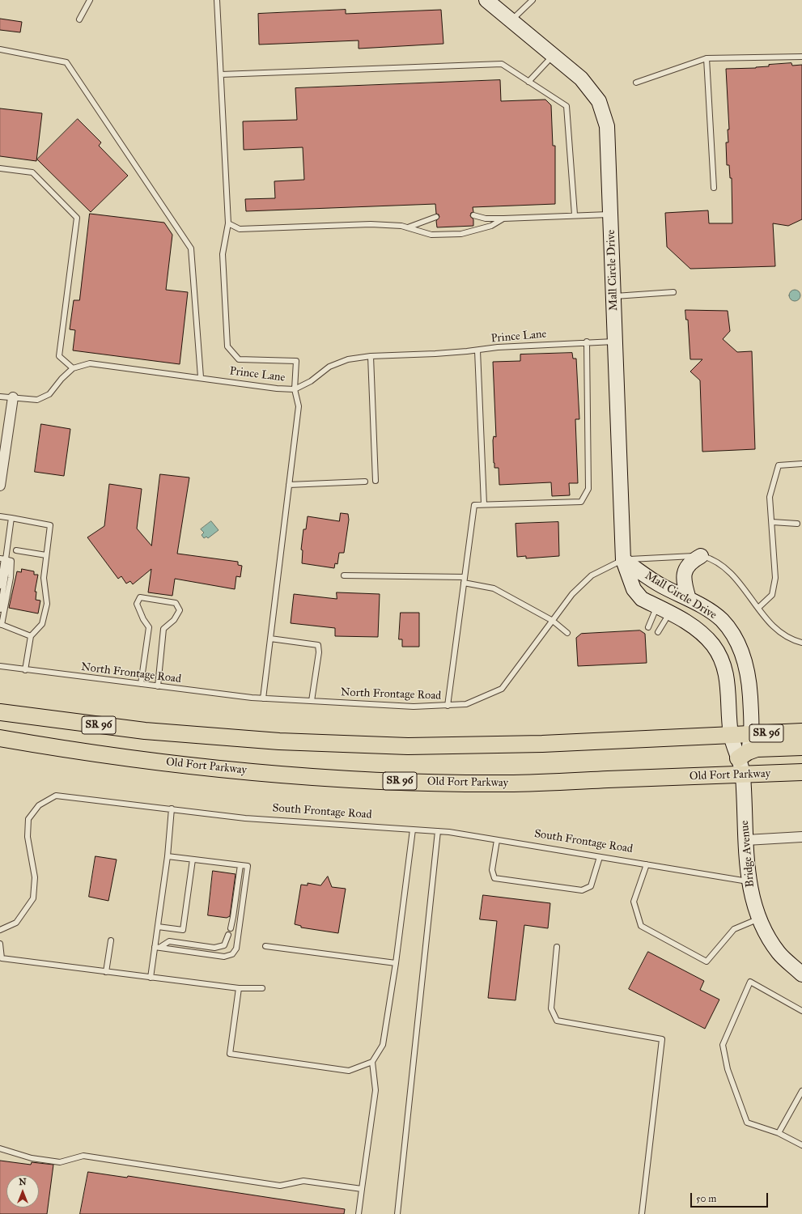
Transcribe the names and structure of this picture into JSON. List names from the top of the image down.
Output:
{
  "streets": {
    "main road": ["SR 96", "Old Fort Parkway"],
    "street": ["Mall Circle Drive", "Bridge Avenue"],
    "lane": ["Prince Lane", "North Frontage Road", "South Frontage Road"]
  },
  "crossings": [
    ["Mall Circle Drive", "Prince Lane"],
    ["Mall Circle Drive", "North Frontage Road"],
    ["Mall Circle Drive", "SR 96"],
    ["Mall Circle Drive", "Old Fort Parkway"],
    ["Mall Circle Drive", "Bridge Avenue"],
    ["Old Fort Parkway", "Bridge Avenue"],
    ["South Frontage Road", "Bridge Avenue"]
  ],
  "scale_bar": "50 m",
  "north": "top"
}
